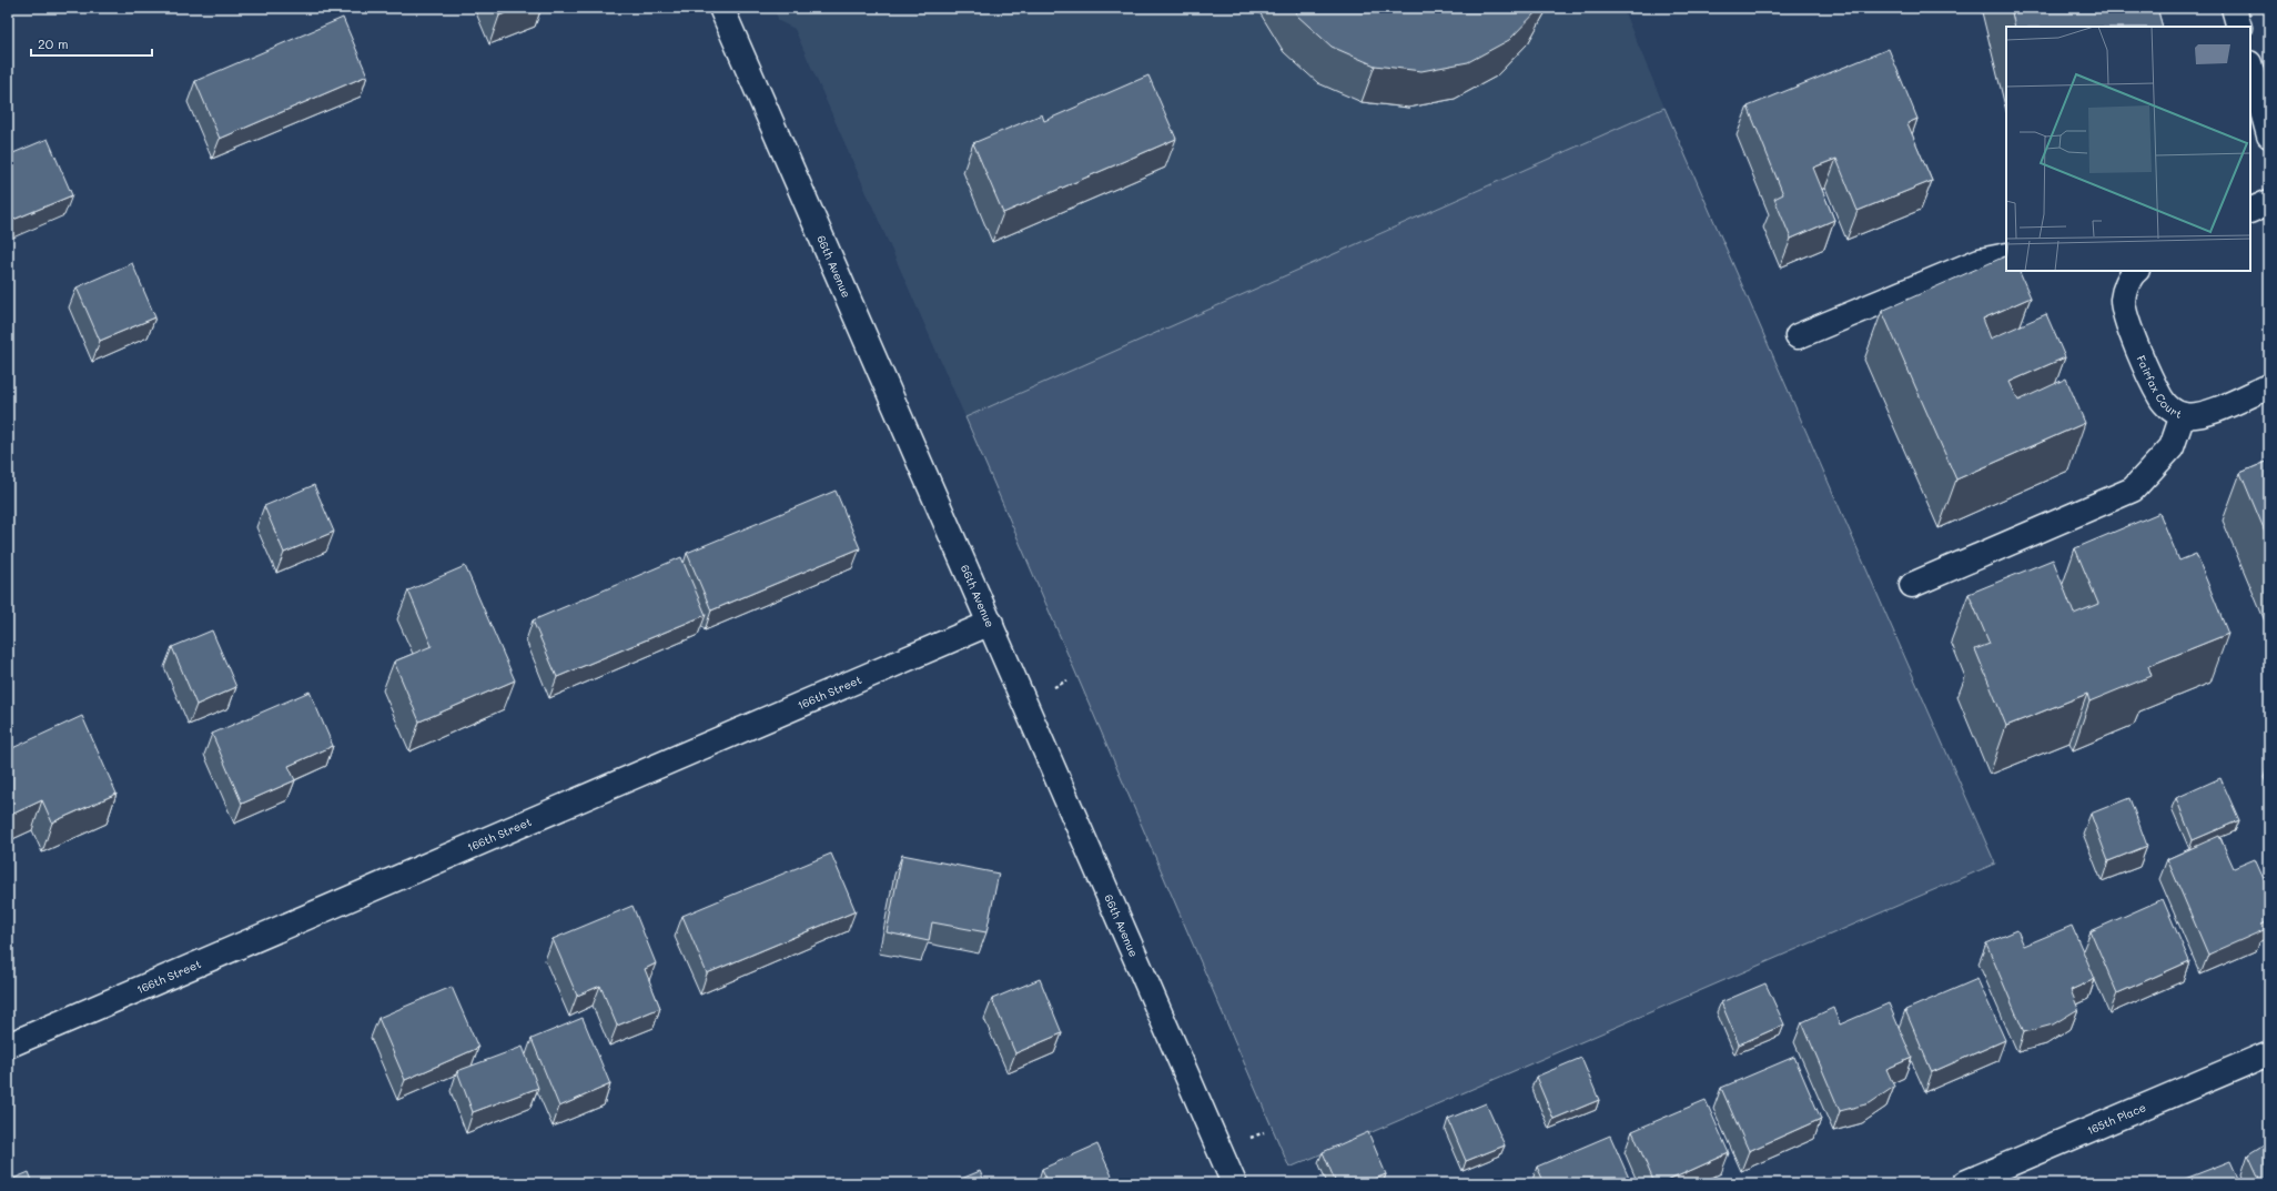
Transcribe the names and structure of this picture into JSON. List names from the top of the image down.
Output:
{
  "streets": {
    "street": [
      "66th Avenue",
      "Fairfax Court",
      "166th Street",
      "165th Place"
    ]
  },
  "crossings": [
    ["66th Avenue", "166th Street"]
  ],
  "scale_bar": "20 m"
}
